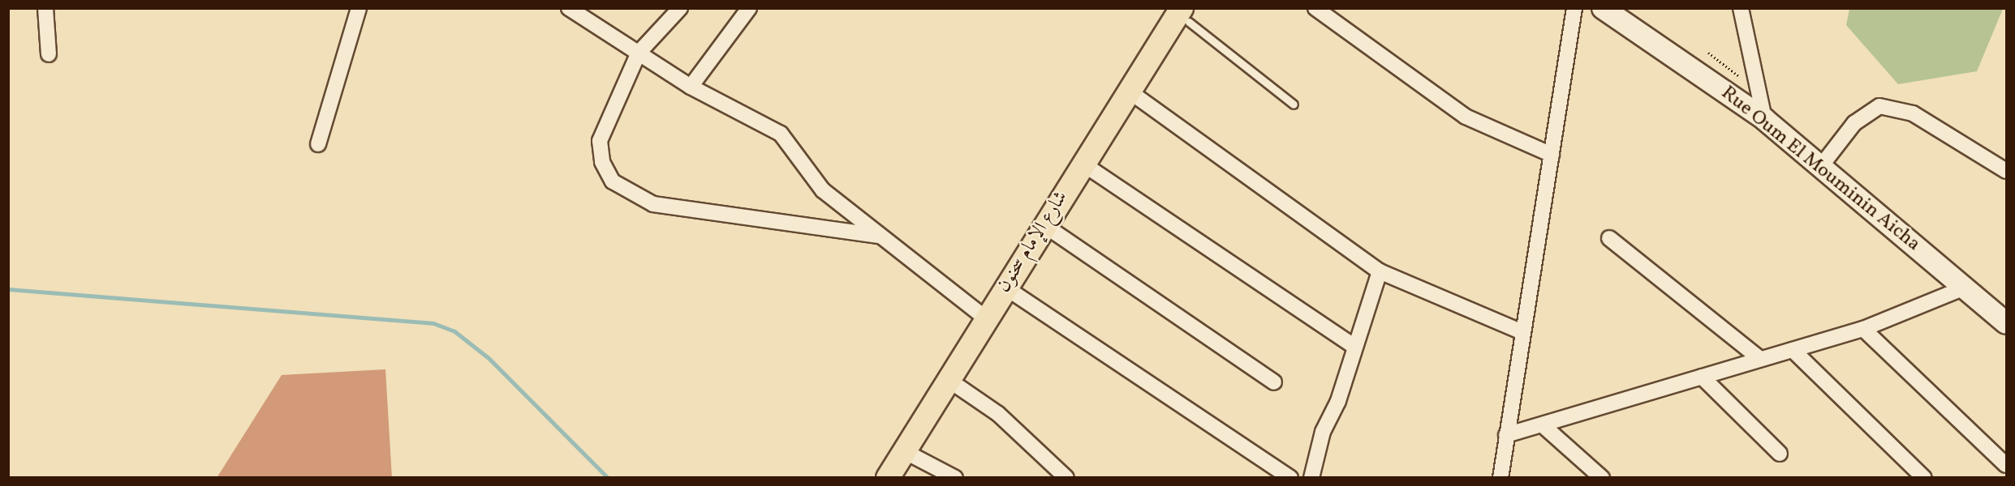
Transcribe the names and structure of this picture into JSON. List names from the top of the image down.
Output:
{
  "streets": {
    "main road": ["شارع الإمام سحنون"],
    "street": ["Rue Oum El Mouminin Aicha"]
  }
}
